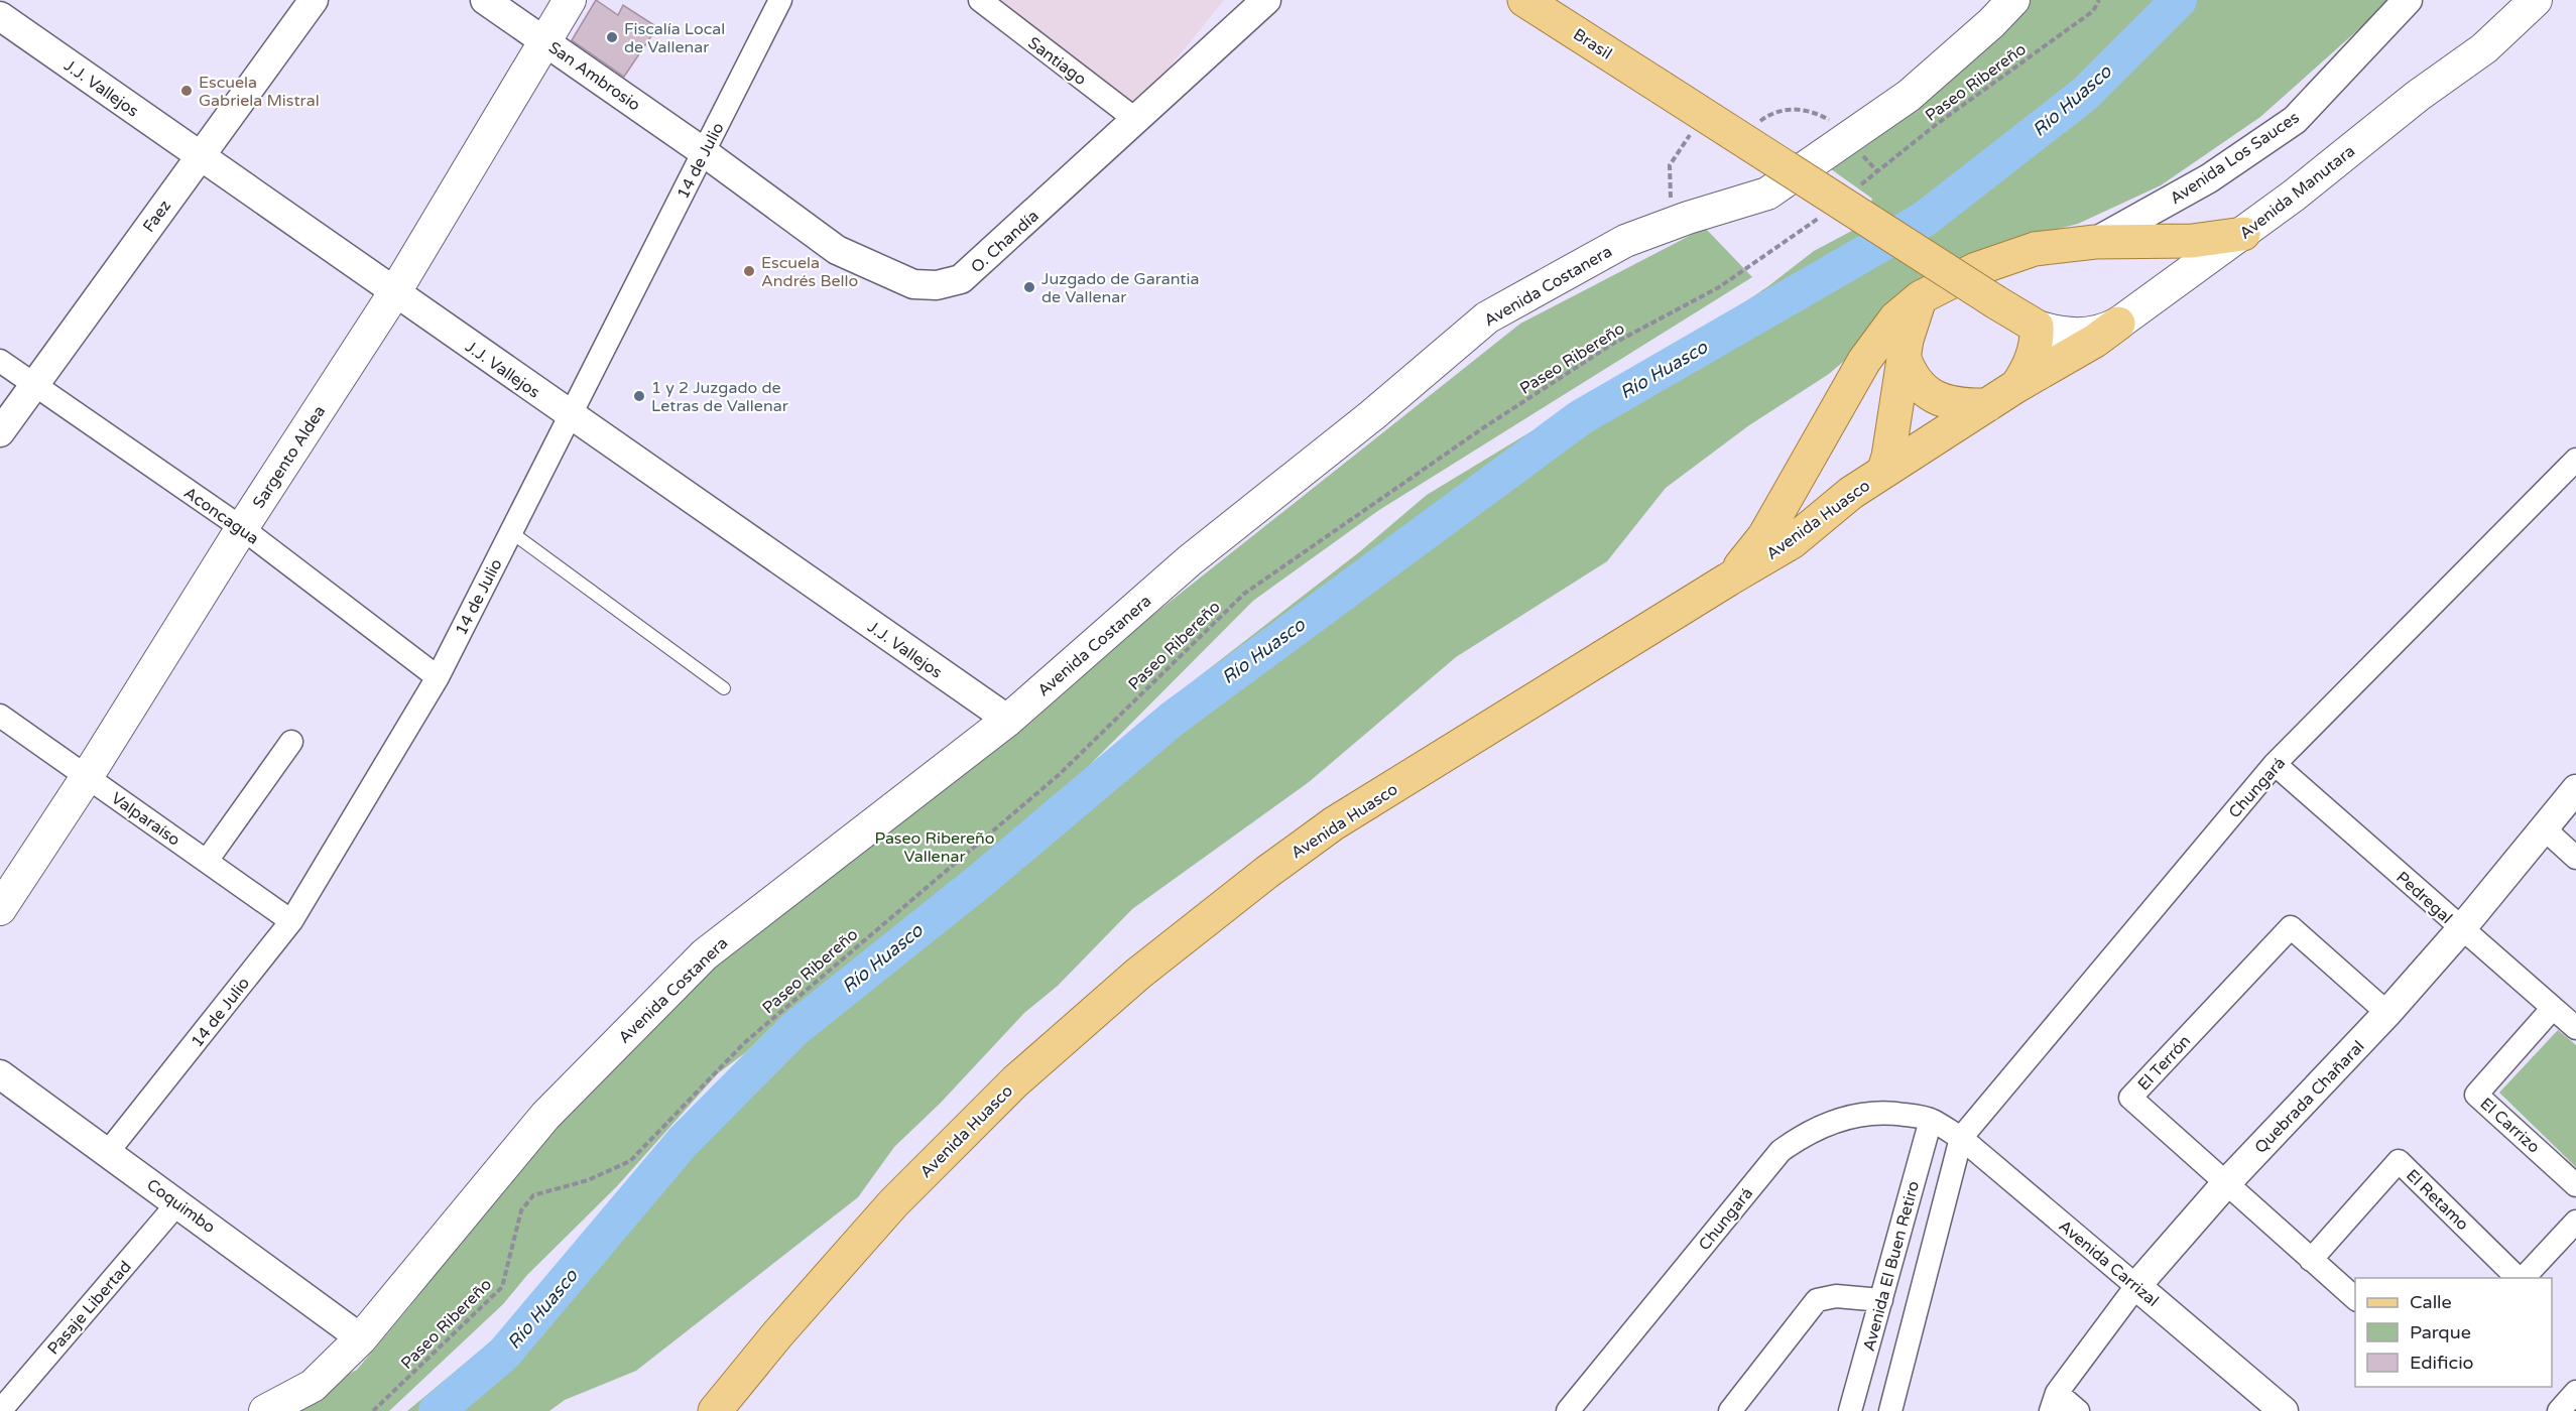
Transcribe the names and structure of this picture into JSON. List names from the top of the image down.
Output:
{
  "streets": {
    "main road": [
      "Brasil",
      "Avenida Manutara",
      "Avenida Costanera",
      "Sargento Aldea",
      "Avenida Huasco"
    ],
    "street": [
      "Santiago",
      "San Ambrosio",
      "J.J. Vallejos",
      "Avenida Los Sauces",
      "14 de Julio",
      "Faez",
      "O. Chandía",
      "Aconcagua",
      "Chungará",
      "Valparaíso",
      "Pedregal",
      "El Terrón",
      "Quebrada Chañaral",
      "El Carrizo",
      "El Retamo",
      "Coquimbo",
      "Avenida Carrizal",
      "Avenida El Buen Retiro",
      "Pasaje Libertad"
    ],
    "path": ["Paseo Ribereño"]
  },
  "crossings": [
    ["Brasil", "Avenida Manutara"],
    ["Brasil", "Avenida Huasco"],
    ["Santiago", "O. Chandía"],
    ["San Ambrosio", "14 de Julio"],
    ["San Ambrosio", "O. Chandía"],
    ["San Ambrosio", "Sargento Aldea"],
    ["J.J. Vallejos", "14 de Julio"],
    ["J.J. Vallejos", "Faez"],
    ["J.J. Vallejos", "Avenida Costanera"],
    ["J.J. Vallejos", "Sargento Aldea"],
    ["14 de Julio", "O. Chandía"],
    ["14 de Julio", "Aconcagua"],
    ["14 de Julio", "Valparaíso"],
    ["14 de Julio", "Coquimbo"],
    ["Avenida Manutara", "Avenida Huasco"],
    ["Faez", "Aconcagua"],
    ["Avenida Costanera", "Coquimbo"],
    ["Sargento Aldea", "Aconcagua"],
    ["Sargento Aldea", "Valparaíso"],
    ["Chungará", "Pedregal"],
    ["Chungará", "Avenida Carrizal"],
    ["Chungará", "Avenida El Buen Retiro"],
    ["Pedregal", "Quebrada Chañaral"],
    ["Pedregal", "El Carrizo"],
    ["El Terrón", "Quebrada Chañaral"],
    ["El Terrón", "El Retamo"],
    ["Quebrada Chañaral", "Avenida Carrizal"],
    ["Coquimbo", "Pasaje Libertad"],
    ["Avenida Carrizal", "Avenida El Buen Retiro"]
  ],
  "water": ["Río Huasco"],
  "parks": ["Paseo Ribereño Vallenar"],
  "places": [
    "Fiscalía Local de Vallenar",
    "Escuela Gabriela Mistral",
    "Escuela Andrés Bello",
    "Juzgado de Garantia de Vallenar",
    "1 y 2 Juzgado de Letras de Vallenar"
  ],
  "legend": ["Calle", "Parque", "Edificio"]
}
